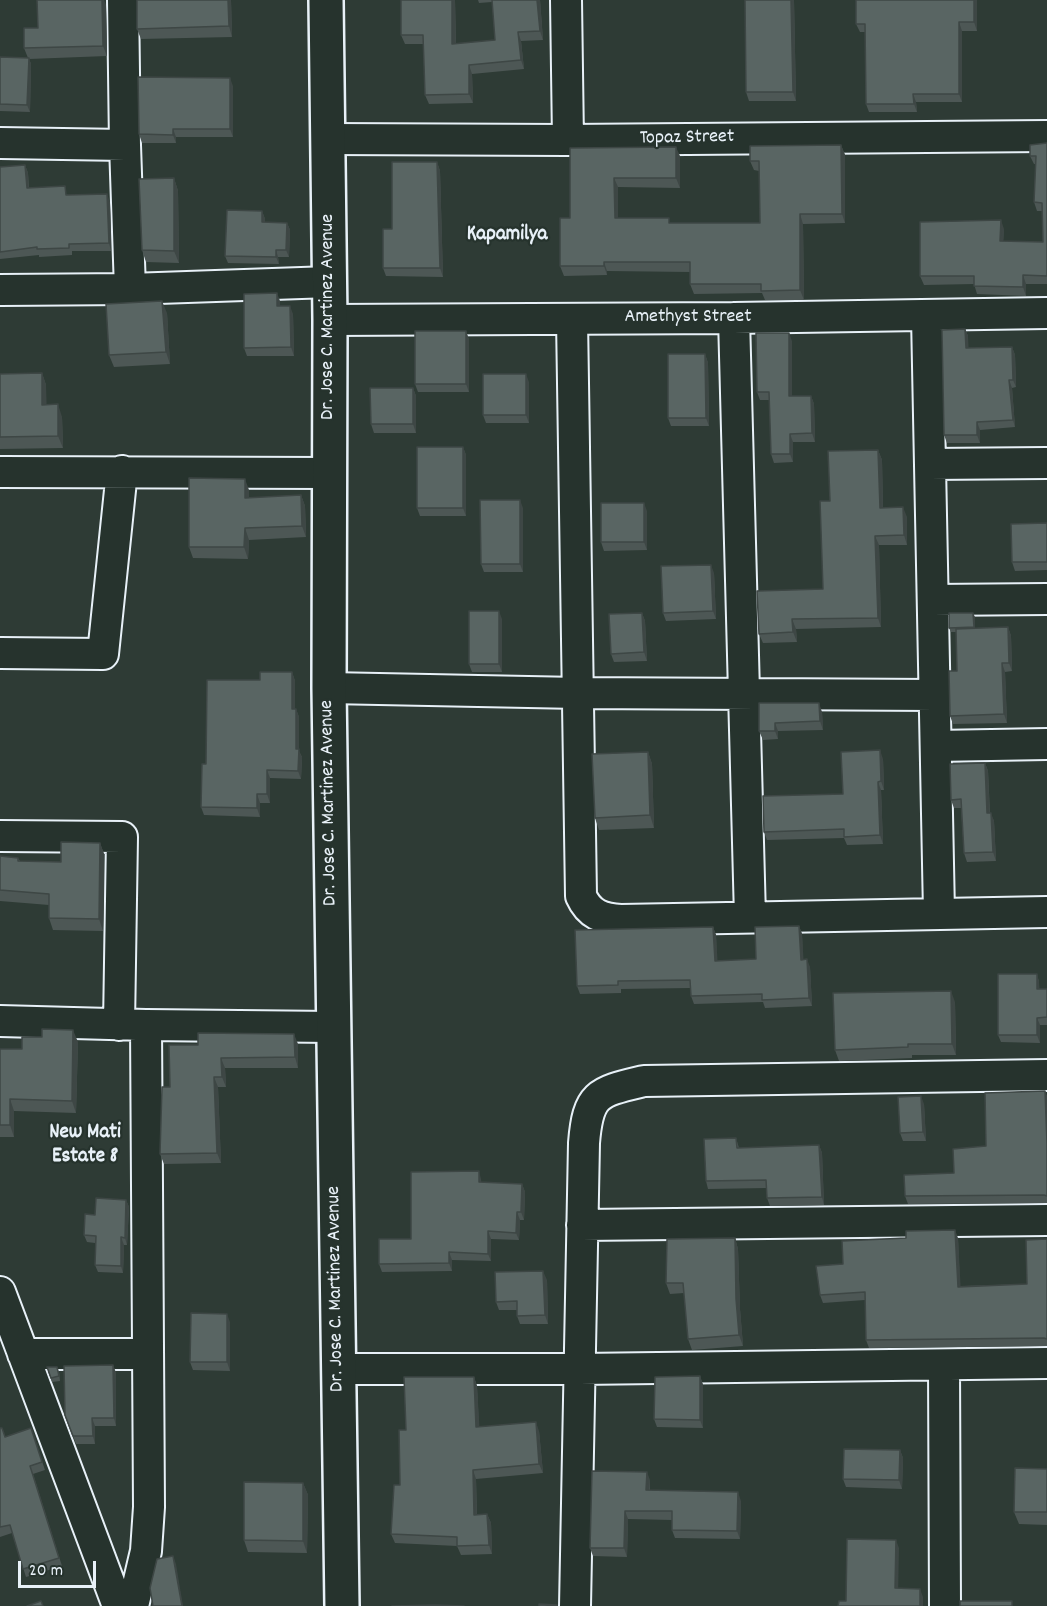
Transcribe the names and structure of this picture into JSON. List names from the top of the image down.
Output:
{
  "streets": {
    "street": ["Topaz Street", "Dr. Jose C. Martinez Avenue", "Amethyst Street"]
  },
  "crossings": [
    ["Topaz Street", "Dr. Jose C. Martinez Avenue"],
    ["Dr. Jose C. Martinez Avenue", "Amethyst Street"]
  ],
  "districts": ["Kapamilya", "New Mati Estate 8"],
  "scale_bar": "20 m"
}
